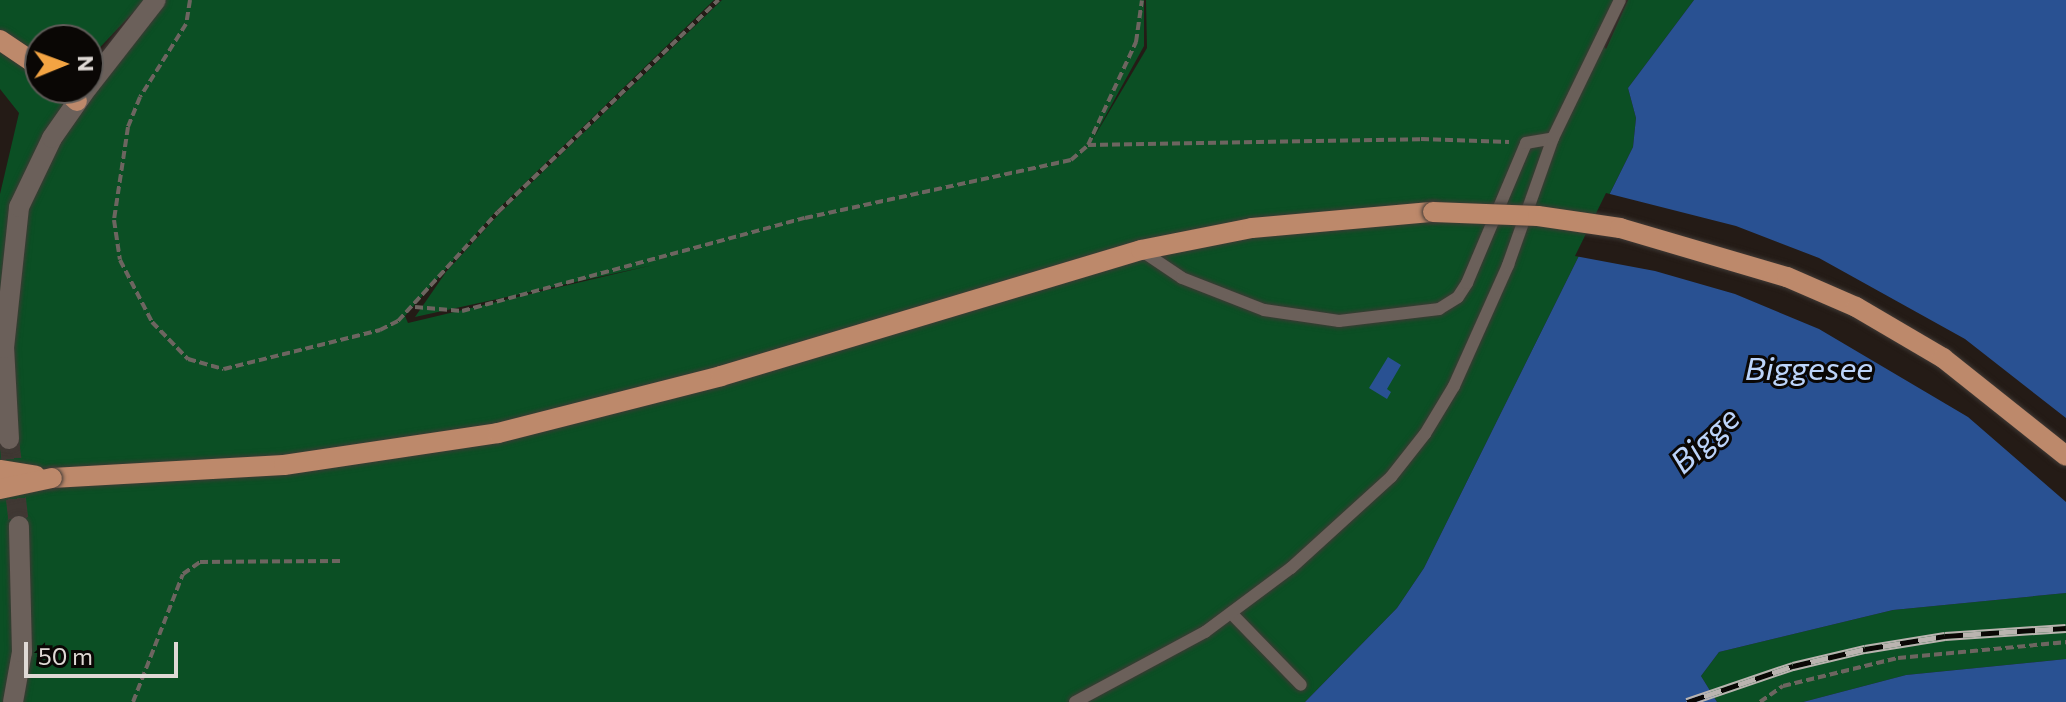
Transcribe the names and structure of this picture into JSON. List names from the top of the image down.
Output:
{
  "water": ["Biggesee", "Bigge"],
  "scale_bar": "50 m",
  "north": "right"
}
